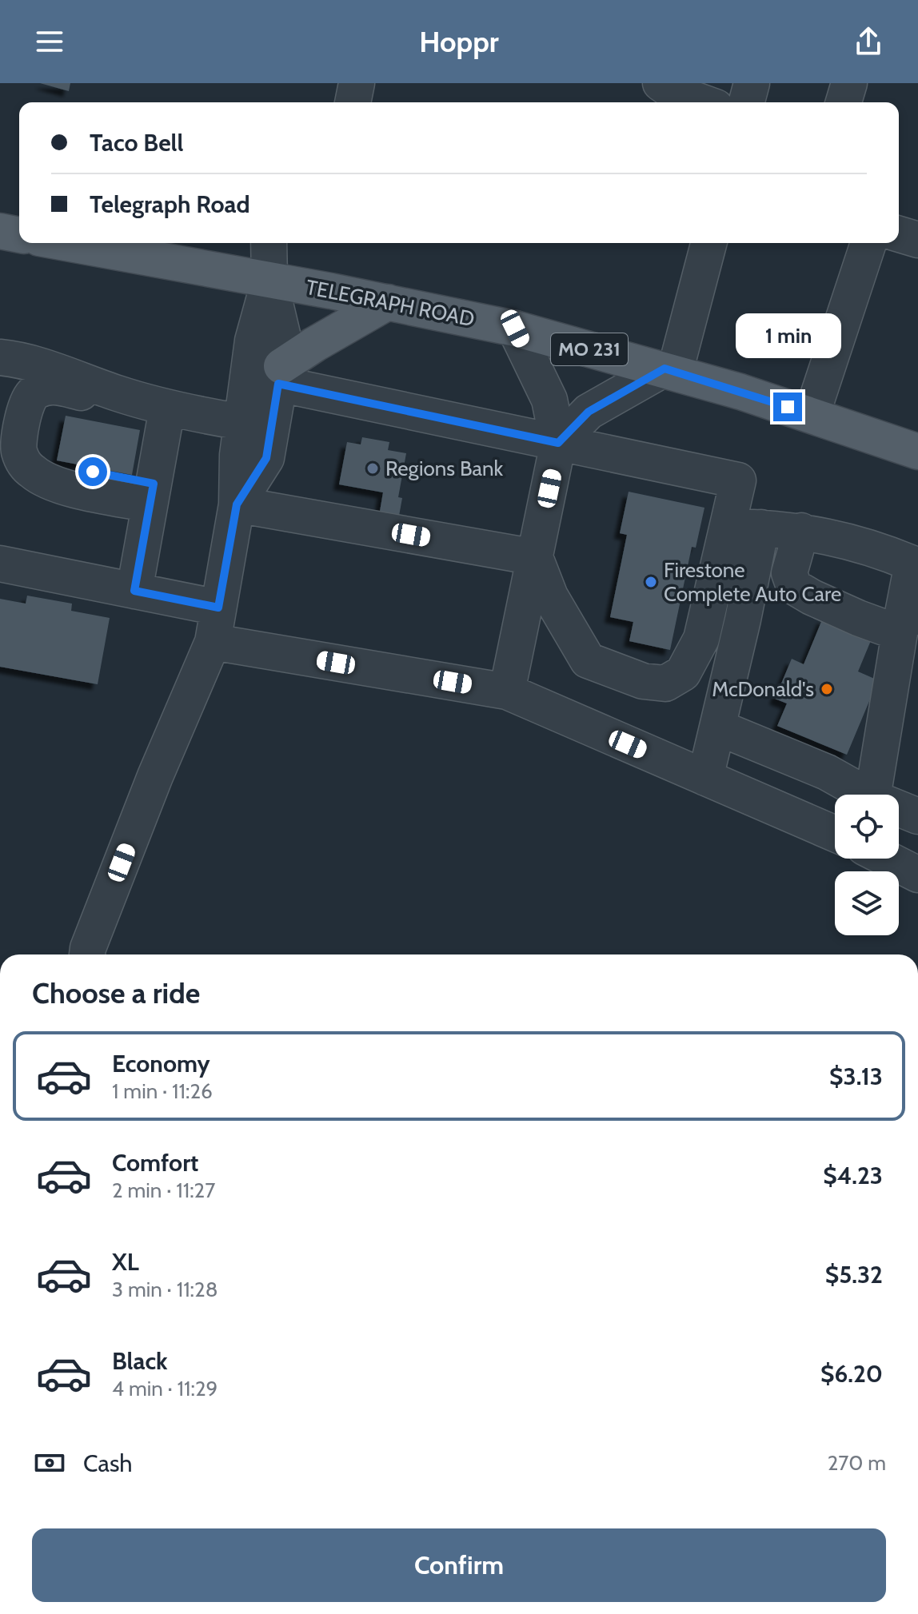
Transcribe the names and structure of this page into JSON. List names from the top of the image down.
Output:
{
  "streets": {
    "main road": ["TELEGRAPH ROAD", "MO 231"]
  },
  "places": ["Regions Bank", "Firestone Complete Auto Care", "McDonald's"],
  "page": {
    "header": "Hoppr",
    "banner": ["Taco Bell", "Telegraph Road"],
    "bubble": "1 min",
    "heading": "Choose a ride",
    "list": [
      {
        "name": "Economy",
        "note": "1 min · 11:26",
        "value": "$3.13"
      },
      {
        "name": "Comfort",
        "note": "2 min · 11:27",
        "value": "$4.23"
      },
      {
        "name": "XL",
        "note": "3 min · 11:28",
        "value": "$5.32"
      },
      {
        "name": "Black",
        "note": "4 min · 11:29",
        "value": "$6.20"
      }
    ],
    "pay": ["Cash", "270 m"],
    "buttons": "Confirm"
  }
}
